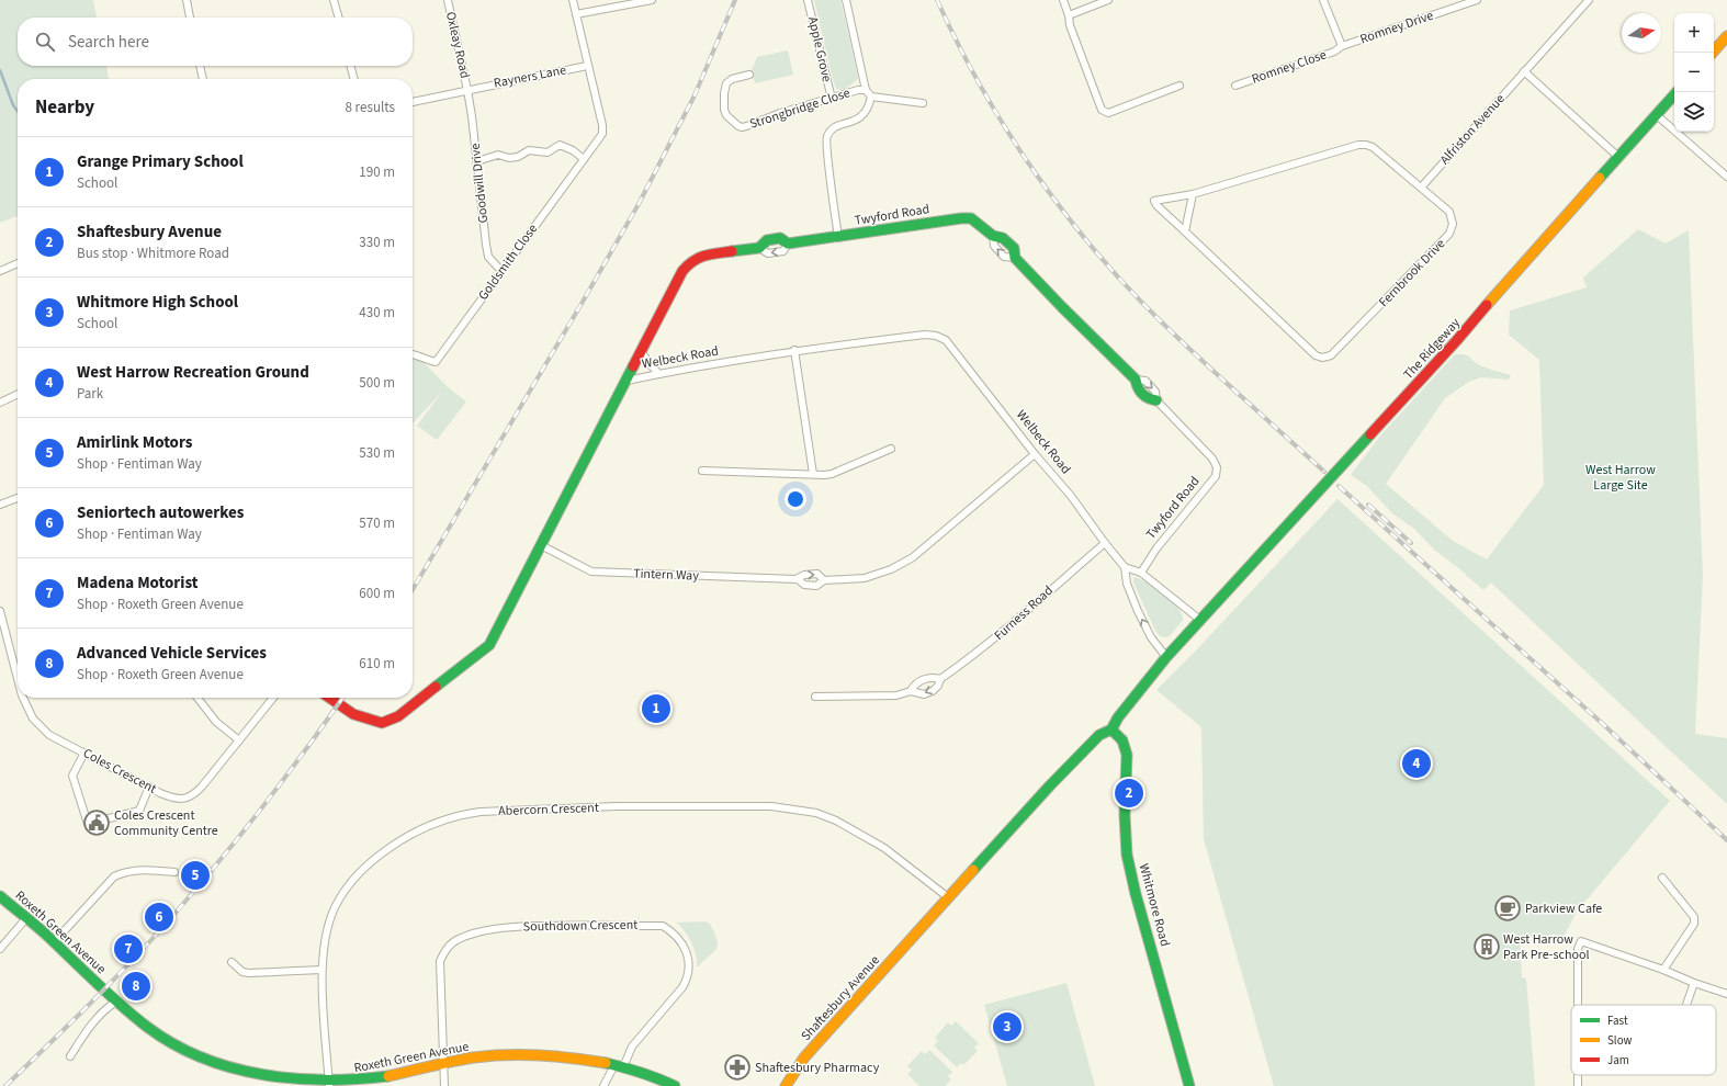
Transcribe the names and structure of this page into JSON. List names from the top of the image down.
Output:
{
  "streets": {
    "street": [
      "Romney Drive",
      "Oxleay Road",
      "Apple Grove",
      "Romney Close",
      "Rayners Lane",
      "Strongbridge Close",
      "Alfriston Avenue",
      "Goodwill Drive",
      "Twyford Road",
      "Goldsmith Close",
      "Fernbrook Drive",
      "The Ridgeway",
      "Welbeck Road",
      "Tintern Way",
      "Furness Road",
      "Coles Crescent",
      "Abercorn Crescent",
      "Whitmore Road",
      "Southdown Crescent",
      "Roxeth Green Avenue",
      "Shaftesbury Avenue"
    ]
  },
  "crossings": [
    ["Romney Drive", "Romney Close"],
    ["Oxleay Road", "Rayners Lane"],
    ["Oxleay Road", "Goodwill Drive"],
    ["Apple Grove", "Strongbridge Close"],
    ["Rayners Lane", "Goodwill Drive"],
    ["Rayners Lane", "Goldsmith Close"],
    ["Strongbridge Close", "Twyford Road"],
    ["Alfriston Avenue", "Fernbrook Drive"],
    ["Goodwill Drive", "Goldsmith Close"],
    ["Twyford Road", "Welbeck Road"],
    ["Welbeck Road", "Tintern Way"],
    ["Welbeck Road", "Furness Road"],
    ["Abercorn Crescent", "Roxeth Green Avenue"],
    ["Abercorn Crescent", "Shaftesbury Avenue"],
    ["Whitmore Road", "Shaftesbury Avenue"],
    ["Southdown Crescent", "Roxeth Green Avenue"]
  ],
  "parks": ["West Harrow Large Site"],
  "places": {
    "public building": ["Coles Crescent Community Centre"],
    "cafe": ["Parkview Cafe"],
    "building": ["West Harrow Park Pre-school"],
    "pharmacy": ["Shaftesbury Pharmacy"]
  },
  "legend": ["Fast", "Slow", "Jam"],
  "north": "right",
  "page": {
    "map_buttons": ["+", "−"],
    "search": "Search here",
    "heading": ["Nearby", "8 results"],
    "list": [
      {
        "mark": "1",
        "name": "Grange Primary School",
        "note": "School",
        "value": "190 m"
      },
      {
        "mark": "2",
        "name": "Shaftesbury Avenue",
        "note": "Bus stop · Whitmore Road",
        "value": "330 m"
      },
      {
        "mark": "3",
        "name": "Whitmore High School",
        "note": "School",
        "value": "430 m"
      },
      {
        "mark": "4",
        "name": "West Harrow Recreation Ground",
        "note": "Park",
        "value": "500 m"
      },
      {
        "mark": "5",
        "name": "Amirlink Motors",
        "note": "Shop · Fentiman Way",
        "value": "530 m"
      },
      {
        "mark": "6",
        "name": "Seniortech autowerkes",
        "note": "Shop · Fentiman Way",
        "value": "570 m"
      },
      {
        "mark": "7",
        "name": "Madena Motorist",
        "note": "Shop · Roxeth Green Avenue",
        "value": "600 m"
      },
      {
        "mark": "8",
        "name": "Advanced Vehicle Services",
        "note": "Shop · Roxeth Green Avenue",
        "value": "610 m"
      }
    ],
    "pins": [
      "1",
      "4",
      "2",
      "5",
      "6",
      "7",
      "8",
      "3"
    ]
  }
}
